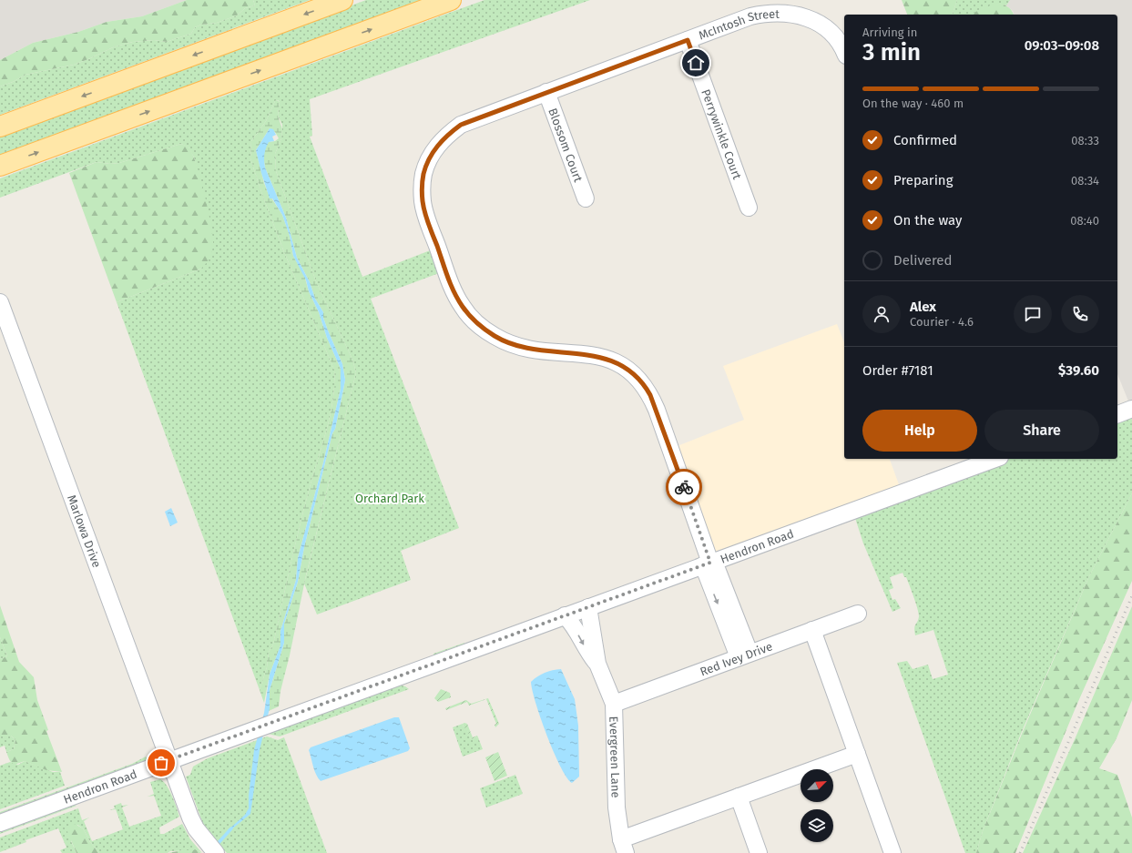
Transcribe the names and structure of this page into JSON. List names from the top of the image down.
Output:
{
  "streets": {
    "street": [
      "McIntosh Street",
      "Perrywinkle Court",
      "Blossom Court",
      "Marlowa Drive",
      "Hendron Road",
      "Red Ivey Drive",
      "Evergreen Lane"
    ]
  },
  "crossings": [
    ["McIntosh Street", "Perrywinkle Court"],
    ["McIntosh Street", "Blossom Court"],
    ["McIntosh Street", "Hendron Road"],
    ["McIntosh Street", "Red Ivey Drive"],
    ["Marlowa Drive", "Hendron Road"],
    ["Hendron Road", "Evergreen Lane"],
    ["Red Ivey Drive", "Evergreen Lane"]
  ],
  "parks": ["Orchard Park"],
  "north": "top right",
  "page": {
    "heading": ["3 min", "Arriving in", "09:03–09:08"],
    "panel": [
      "Alex",
      "Courier · 4.6",
      "Order #7181",
      "$39.60"
    ],
    "bar": "On the way · 460 m",
    "list": [
      ["Confirmed", "08:33"],
      ["Preparing", "08:34"],
      ["On the way", "08:40"],
      "Delivered"
    ],
    "buttons": ["Help", "Share"]
  }
}
